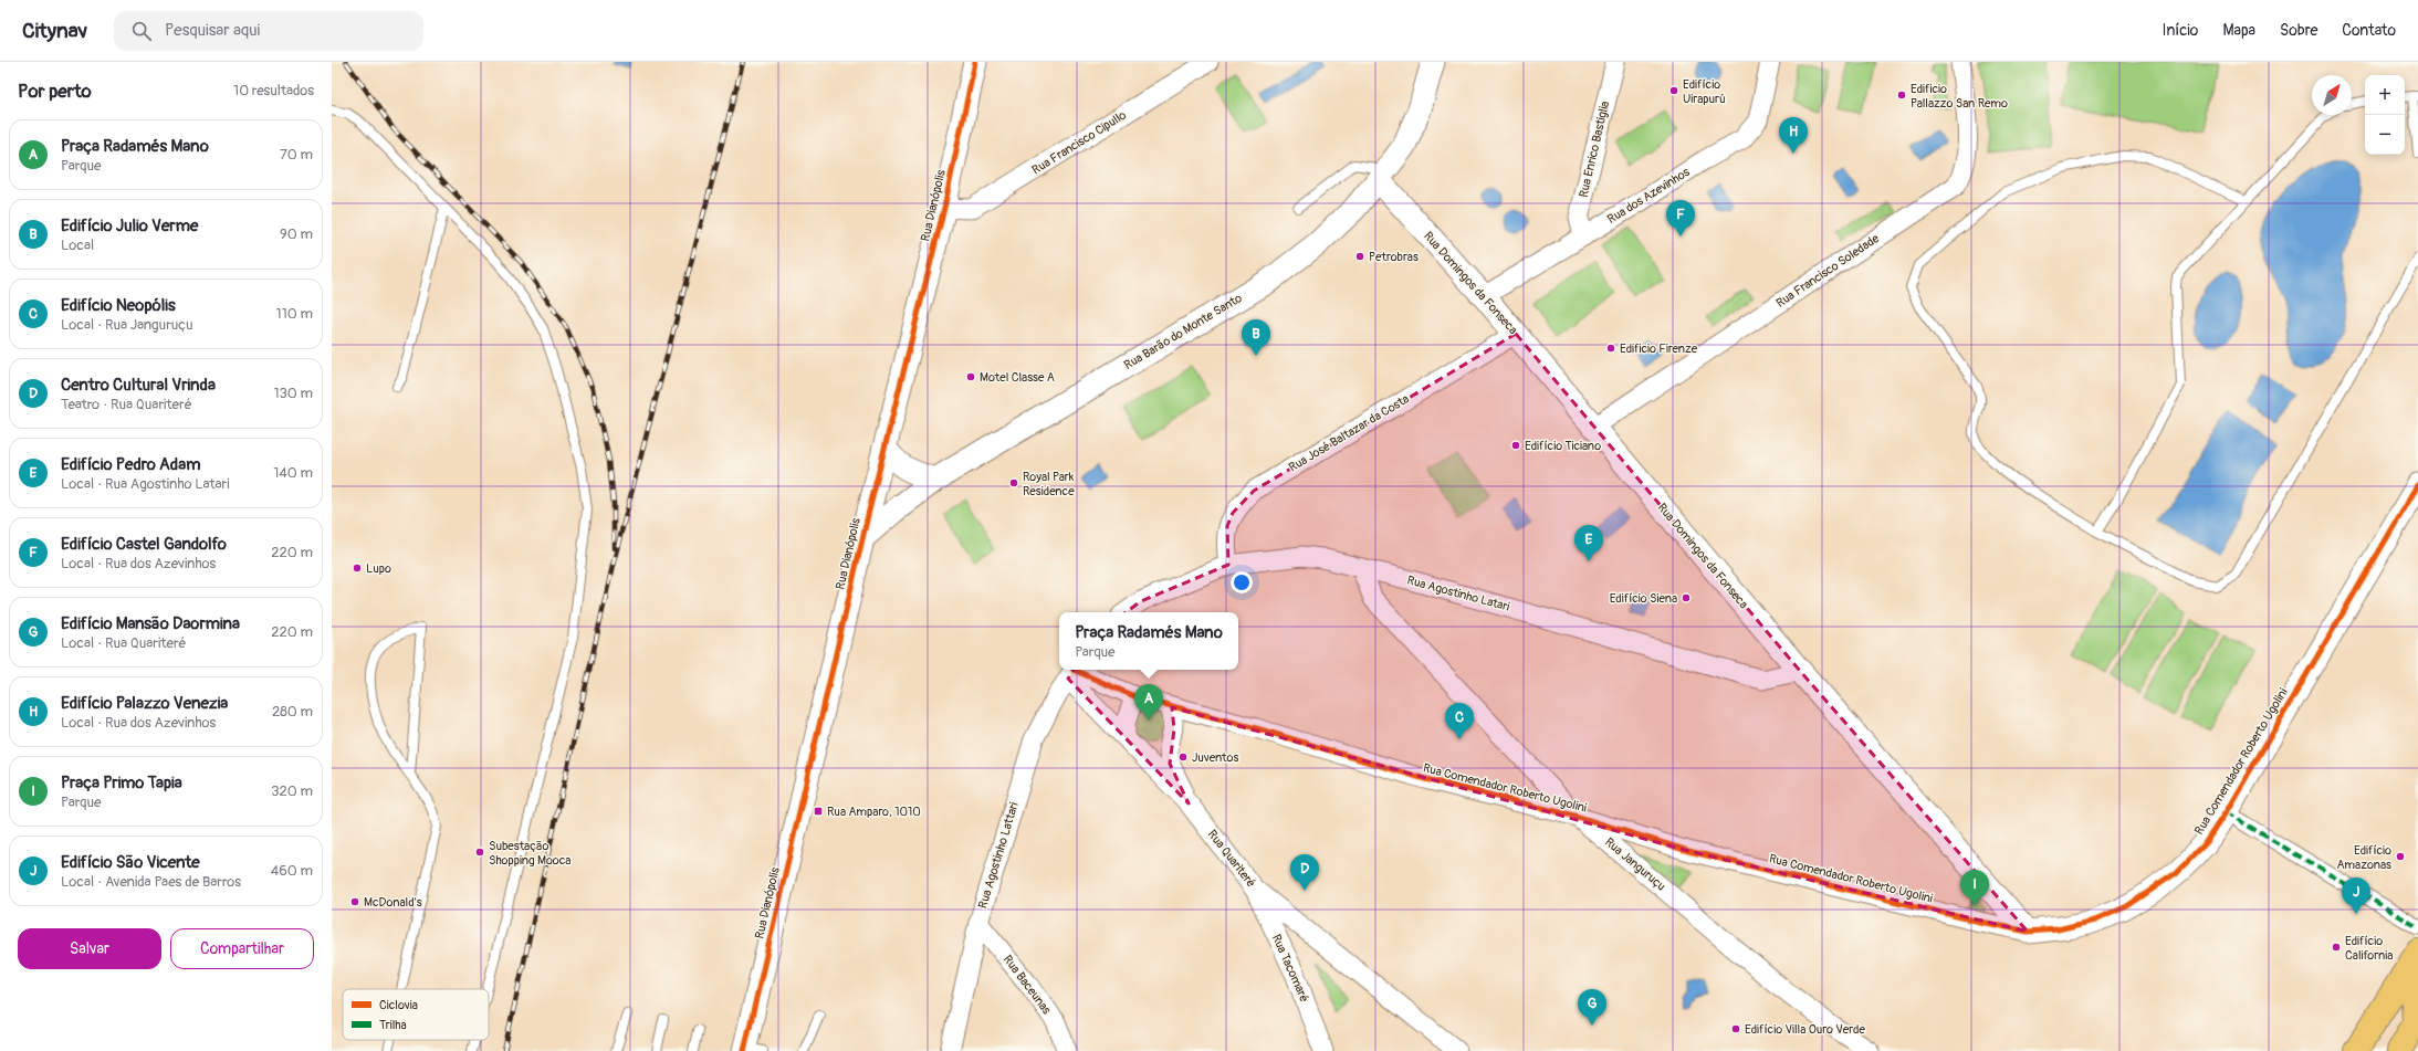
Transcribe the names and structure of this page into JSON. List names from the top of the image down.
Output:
{
  "streets": {
    "street": [
      "Rua Francisco Cipullo",
      "Rua Enrico Bastiglia",
      "Rua dos Azevinhos",
      "Rua Dianópolis",
      "Rua Francisco Soledade",
      "Rua Domingos da Fonseca",
      "Rua Barão do Monte Santo",
      "Rua José Baltazar da Costa",
      "Rua Agostinho Latari",
      "Rua Comendador Roberto Ugolini",
      "Rua Agostinho Lattari",
      "Rua Quariteré",
      "Rua Janguruçu",
      "Rua Tacomaré",
      "Rua Baceunas"
    ]
  },
  "crossings": [
    ["Rua Francisco Cipullo", "Rua Dianópolis"],
    ["Rua Enrico Bastiglia", "Rua dos Azevinhos"],
    ["Rua dos Azevinhos", "Rua Domingos da Fonseca"],
    ["Rua Dianópolis", "Rua Barão do Monte Santo"],
    ["Rua Francisco Soledade", "Rua Domingos da Fonseca"],
    ["Rua Domingos da Fonseca", "Rua Barão do Monte Santo"],
    ["Rua Domingos da Fonseca", "Rua José Baltazar da Costa"],
    ["Rua Domingos da Fonseca", "Rua Agostinho Latari"],
    ["Rua Domingos da Fonseca", "Rua Comendador Roberto Ugolini"],
    ["Rua José Baltazar da Costa", "Rua Agostinho Latari"],
    ["Rua Agostinho Latari", "Rua Janguruçu"],
    ["Rua Comendador Roberto Ugolini", "Rua Agostinho Lattari"],
    ["Rua Comendador Roberto Ugolini", "Rua Quariteré"],
    ["Rua Comendador Roberto Ugolini", "Rua Janguruçu"],
    ["Rua Agostinho Lattari", "Rua Quariteré"],
    ["Rua Agostinho Lattari", "Rua Baceunas"],
    ["Rua Quariteré", "Rua Tacomaré"]
  ],
  "places": {
    "other": [
      "Edifício Uirapurú",
      "Edificio Pallazzo San Remo",
      "Petrobras",
      "Edificio Firenze",
      "Motel Classe A",
      "Edifício Ticiano",
      "Royal Park Residence",
      "Lupo",
      "Edifício Siena",
      "Juventos",
      "Subestação Shopping Mooca",
      "Edifício Amazonas",
      "McDonald's",
      "Edifício California",
      "Edifício Villa Ouro Verde"
    ],
    "transit": ["Rua Amparo, 1010"]
  },
  "legend": ["Ciclovia", "Trilha"],
  "north": "top right",
  "page": {
    "header": "Citynav",
    "search": "Pesquisar aqui",
    "nav": [
      "Início",
      "Mapa",
      "Sobre",
      "Contato"
    ],
    "heading": ["Por perto", "10 resultados"],
    "map_buttons": ["+", "−"],
    "pins": [
      "H",
      "F",
      "B",
      "E",
      "A",
      "C",
      "D",
      "I",
      "J",
      "G"
    ],
    "list": [
      {
        "mark": "A",
        "name": "Praça Radamés Mano",
        "note": "Parque",
        "value": "70 m"
      },
      {
        "mark": "B",
        "name": "Edifício Julio Verme",
        "note": "Local",
        "value": "90 m"
      },
      {
        "mark": "C",
        "name": "Edifício Neopólis",
        "note": "Local · Rua Janguruçu",
        "value": "110 m"
      },
      {
        "mark": "D",
        "name": "Centro Cultural Vrinda",
        "note": "Teatro · Rua Quariteré",
        "value": "130 m"
      },
      {
        "mark": "E",
        "name": "Edifício Pedro Adam",
        "note": "Local · Rua Agostinho Latari",
        "value": "140 m"
      },
      {
        "mark": "F",
        "name": "Edifício Castel Gandolfo",
        "note": "Local · Rua dos Azevinhos",
        "value": "220 m"
      },
      {
        "mark": "G",
        "name": "Edifício Mansão Daormina",
        "note": "Local · Rua Quariteré",
        "value": "220 m"
      },
      {
        "mark": "H",
        "name": "Edifício Palazzo Venezia",
        "note": "Local · Rua dos Azevinhos",
        "value": "280 m"
      },
      {
        "mark": "I",
        "name": "Praça Primo Tapia",
        "note": "Parque",
        "value": "320 m"
      },
      {
        "mark": "J",
        "name": "Edifício São Vicente",
        "note": "Local · Avenida Paes de Barros",
        "value": "460 m"
      }
    ],
    "popup": ["Praça Radamés Mano", "Parque"],
    "buttons": ["Salvar", "Compartilhar"]
  }
}
